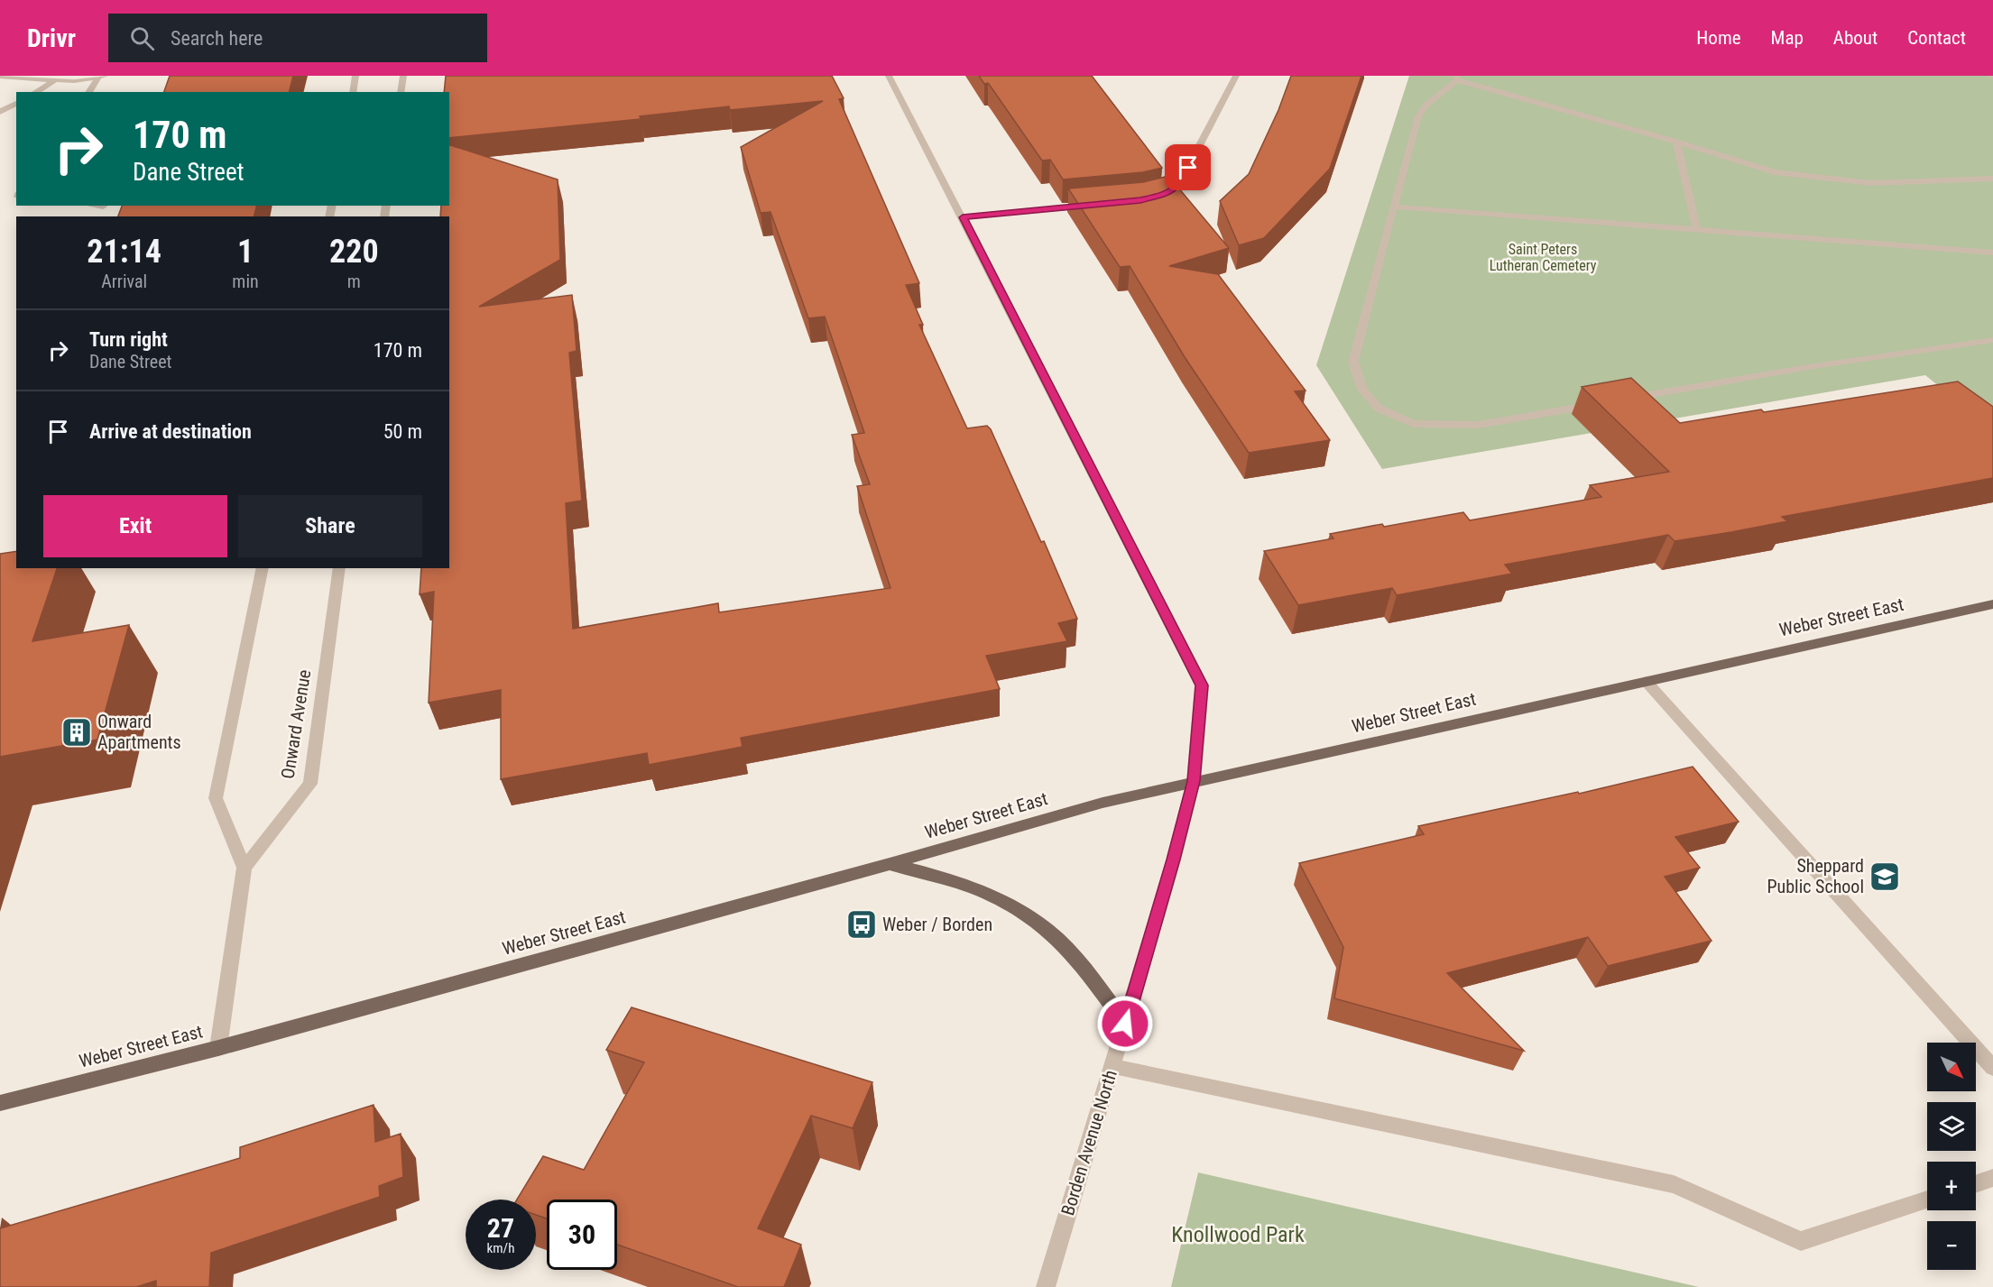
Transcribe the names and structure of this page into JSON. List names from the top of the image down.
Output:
{
  "streets": {
    "main road": ["Weber Street East"],
    "street": ["Onward Avenue", "Borden Avenue North"]
  },
  "crossings": [
    ["Weber Street East", "Onward Avenue"],
    ["Weber Street East", "Borden Avenue North"]
  ],
  "parks": ["Saint Peters Lutheran Cemetery", "Knollwood Park"],
  "places": {
    "building": ["Onward Apartments"],
    "school or university": ["Sheppard Public School"],
    "bus stop": ["Weber / Borden"]
  },
  "north": "bottom right",
  "page": {
    "header": "Drivr",
    "search": "Search here",
    "nav": [
      "Home",
      "Map",
      "About",
      "Contact"
    ],
    "turn": ["170 m", "Dane Street"],
    "eta": [
      "21:14",
      "Arrival",
      "1",
      "min",
      "220",
      "m"
    ],
    "list": [
      {
        "name": "Turn right",
        "note": "Dane Street",
        "value": "170 m"
      },
      {
        "name": "Arrive at destination",
        "value": "50 m"
      }
    ],
    "buttons": ["Exit", "Share"],
    "map_buttons": ["+", "−"],
    "speed": "27 km/h",
    "limit": "30"
  }
}
